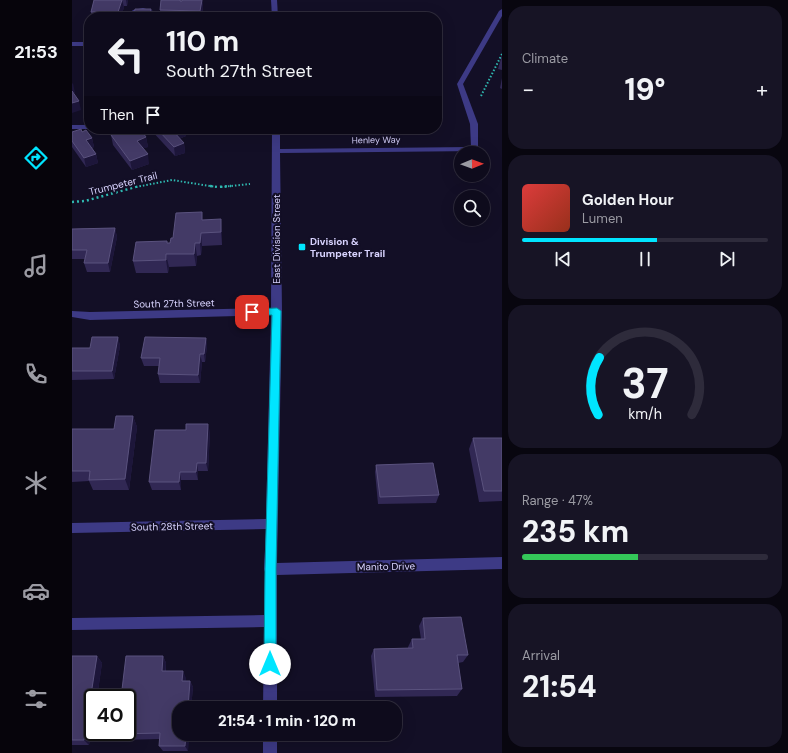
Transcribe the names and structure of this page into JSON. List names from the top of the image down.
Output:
{
  "streets": {
    "street": [
      "Henley Way",
      "East Division Street",
      "South 27th Street",
      "South 28th Street",
      "Manito Drive"
    ],
    "path": ["Trumpeter Trail"]
  },
  "crossings": [
    ["Henley Way", "East Division Street"],
    ["East Division Street", "South 27th Street"],
    ["East Division Street", "South 28th Street"],
    ["East Division Street", "Manito Drive"]
  ],
  "places": {
    "transit": ["Division & Trumpeter Trail"]
  },
  "north": "right",
  "page": {
    "tabs": "21:53",
    "tile": [
      "Climate",
      ["Range · 47%", "235 km"],
      ["Arrival", "21:54"]
    ],
    "turn": ["110 m", "South 27th Street"],
    "heat": ["−", "19°", "+"],
    "then": "Then",
    "song": ["Golden Hour", "Lumen"],
    "limit": "40",
    "trip": "21:54 · 1 min · 120 m",
    "gauge": ["37", "km/h"]
  }
}
